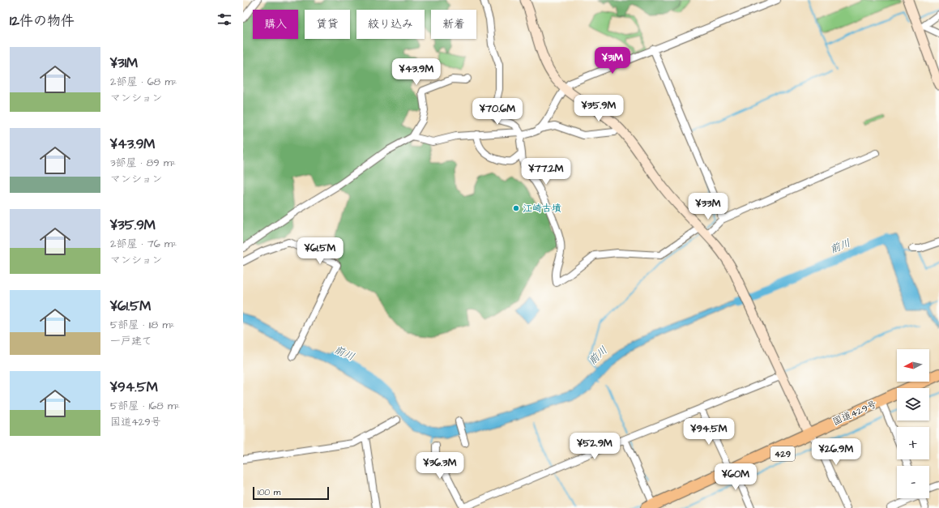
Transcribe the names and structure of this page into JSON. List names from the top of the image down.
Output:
{
  "streets": {
    "highway": ["国道429号", "429"]
  },
  "water": ["前川"],
  "places": ["江崎古墳"],
  "scale_bar": "100 m",
  "north": "left",
  "page": {
    "heading": "12件の物件",
    "chip": [
      "購入",
      "賃貸",
      "絞り込み",
      "新着"
    ],
    "list": [
      {
        "name": "¥31M",
        "note": "2部屋 · 68 m² · マンション"
      },
      {
        "name": "¥43.9M",
        "note": "3部屋 · 89 m² · マンション"
      },
      {
        "name": "¥35.9M",
        "note": "2部屋 · 76 m² · マンション"
      },
      {
        "name": "¥61.5M",
        "note": "5部屋 · 118 m² · 一戸建て"
      },
      {
        "name": "¥94.5M",
        "note": "5部屋 · 168 m² · 国道429号"
      }
    ],
    "price": [
      "¥31M",
      "¥43.9M",
      "¥35.9M",
      "¥70.6M",
      "¥77.2M",
      "¥33M",
      "¥61.5M",
      "¥94.5M",
      "¥52.9M",
      "¥26.9M",
      "¥36.3M",
      "¥60M"
    ],
    "map_buttons": ["+", "−"],
    "scale": "100 m"
  }
}
